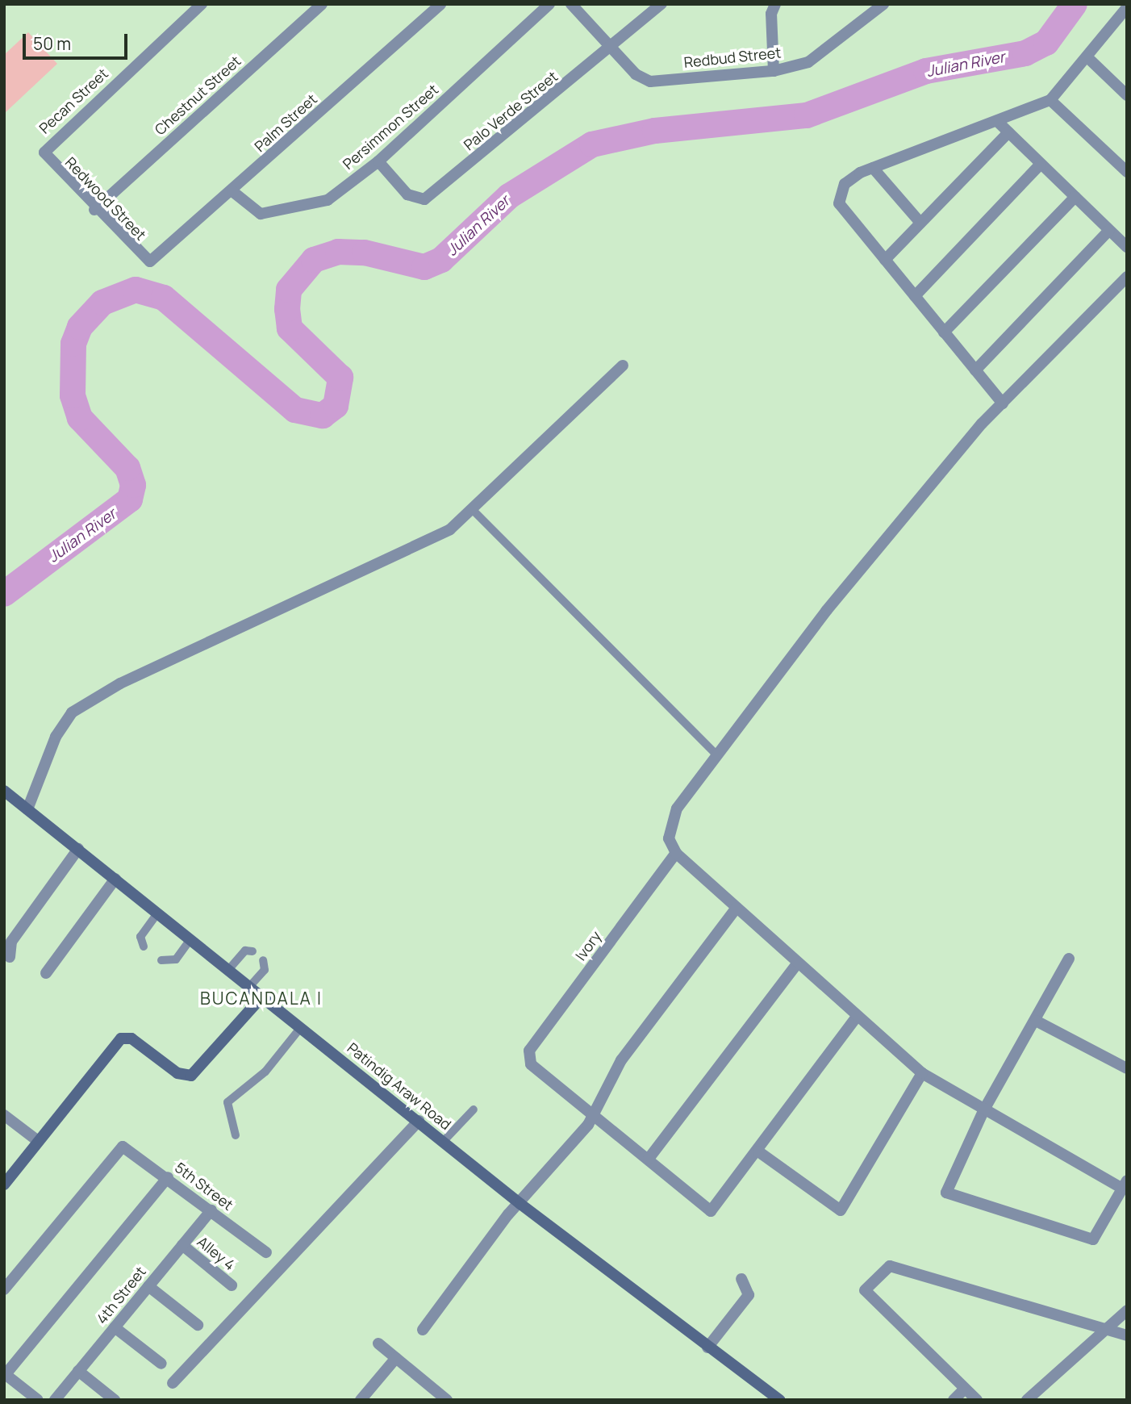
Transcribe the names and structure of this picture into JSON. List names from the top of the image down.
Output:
{
  "streets": {
    "main road": ["Patindig Araw Road"],
    "street": [
      "Redbud Street",
      "Chestnut Street",
      "Pecan Street",
      "Palo Verde Street",
      "Palm Street",
      "Persimmon Street",
      "Redwood Street",
      "Ivory",
      "5th Street",
      "Alley 4",
      "4th Street"
    ]
  },
  "crossings": [
    ["Redbud Street", "Palo Verde Street"],
    ["Chestnut Street", "Redwood Street"],
    ["Pecan Street", "Redwood Street"],
    ["Palo Verde Street", "Persimmon Street"],
    ["Palm Street", "Persimmon Street"],
    ["Palm Street", "Redwood Street"],
    ["5th Street", "4th Street"],
    ["Alley 4", "4th Street"]
  ],
  "districts": ["BUCANDALA I"],
  "water": ["Julian River"],
  "scale_bar": "50 m"
}
